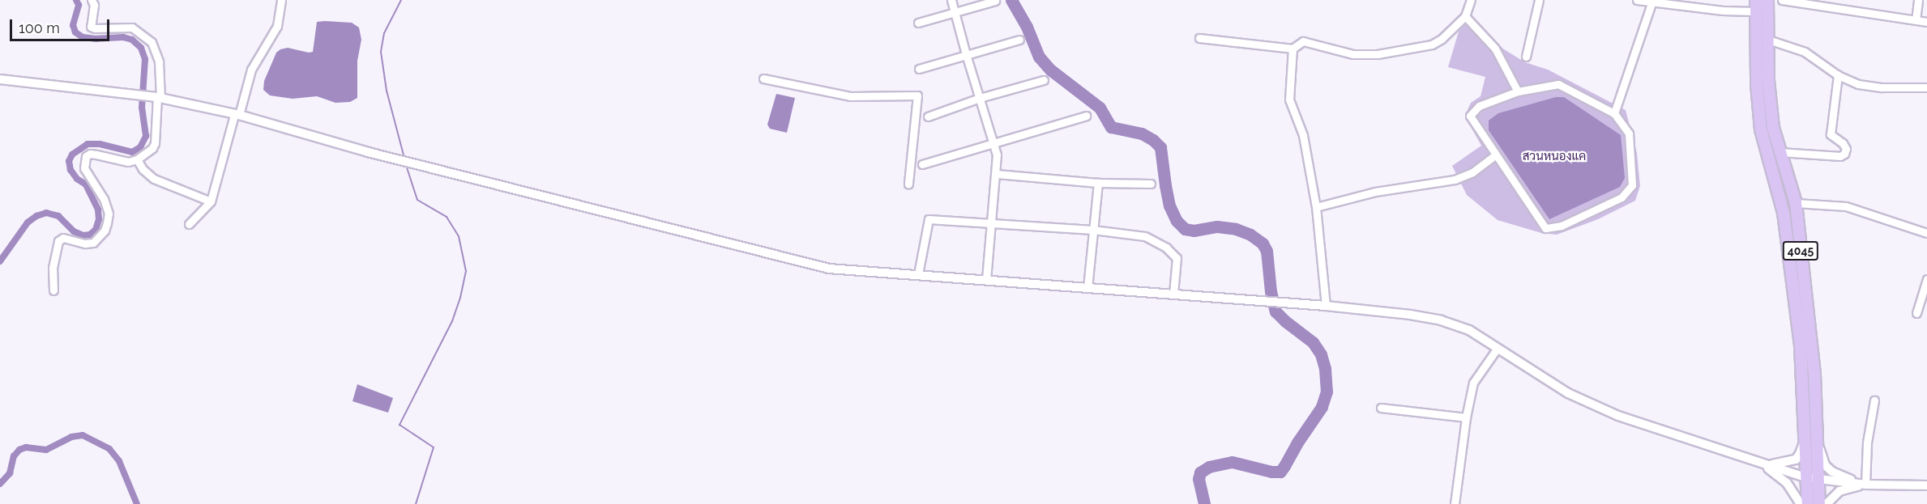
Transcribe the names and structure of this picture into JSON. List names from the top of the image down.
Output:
{
  "streets": {
    "main road": ["4045"]
  },
  "parks": ["สวนหนองแค"],
  "scale_bar": "100 m"
}
